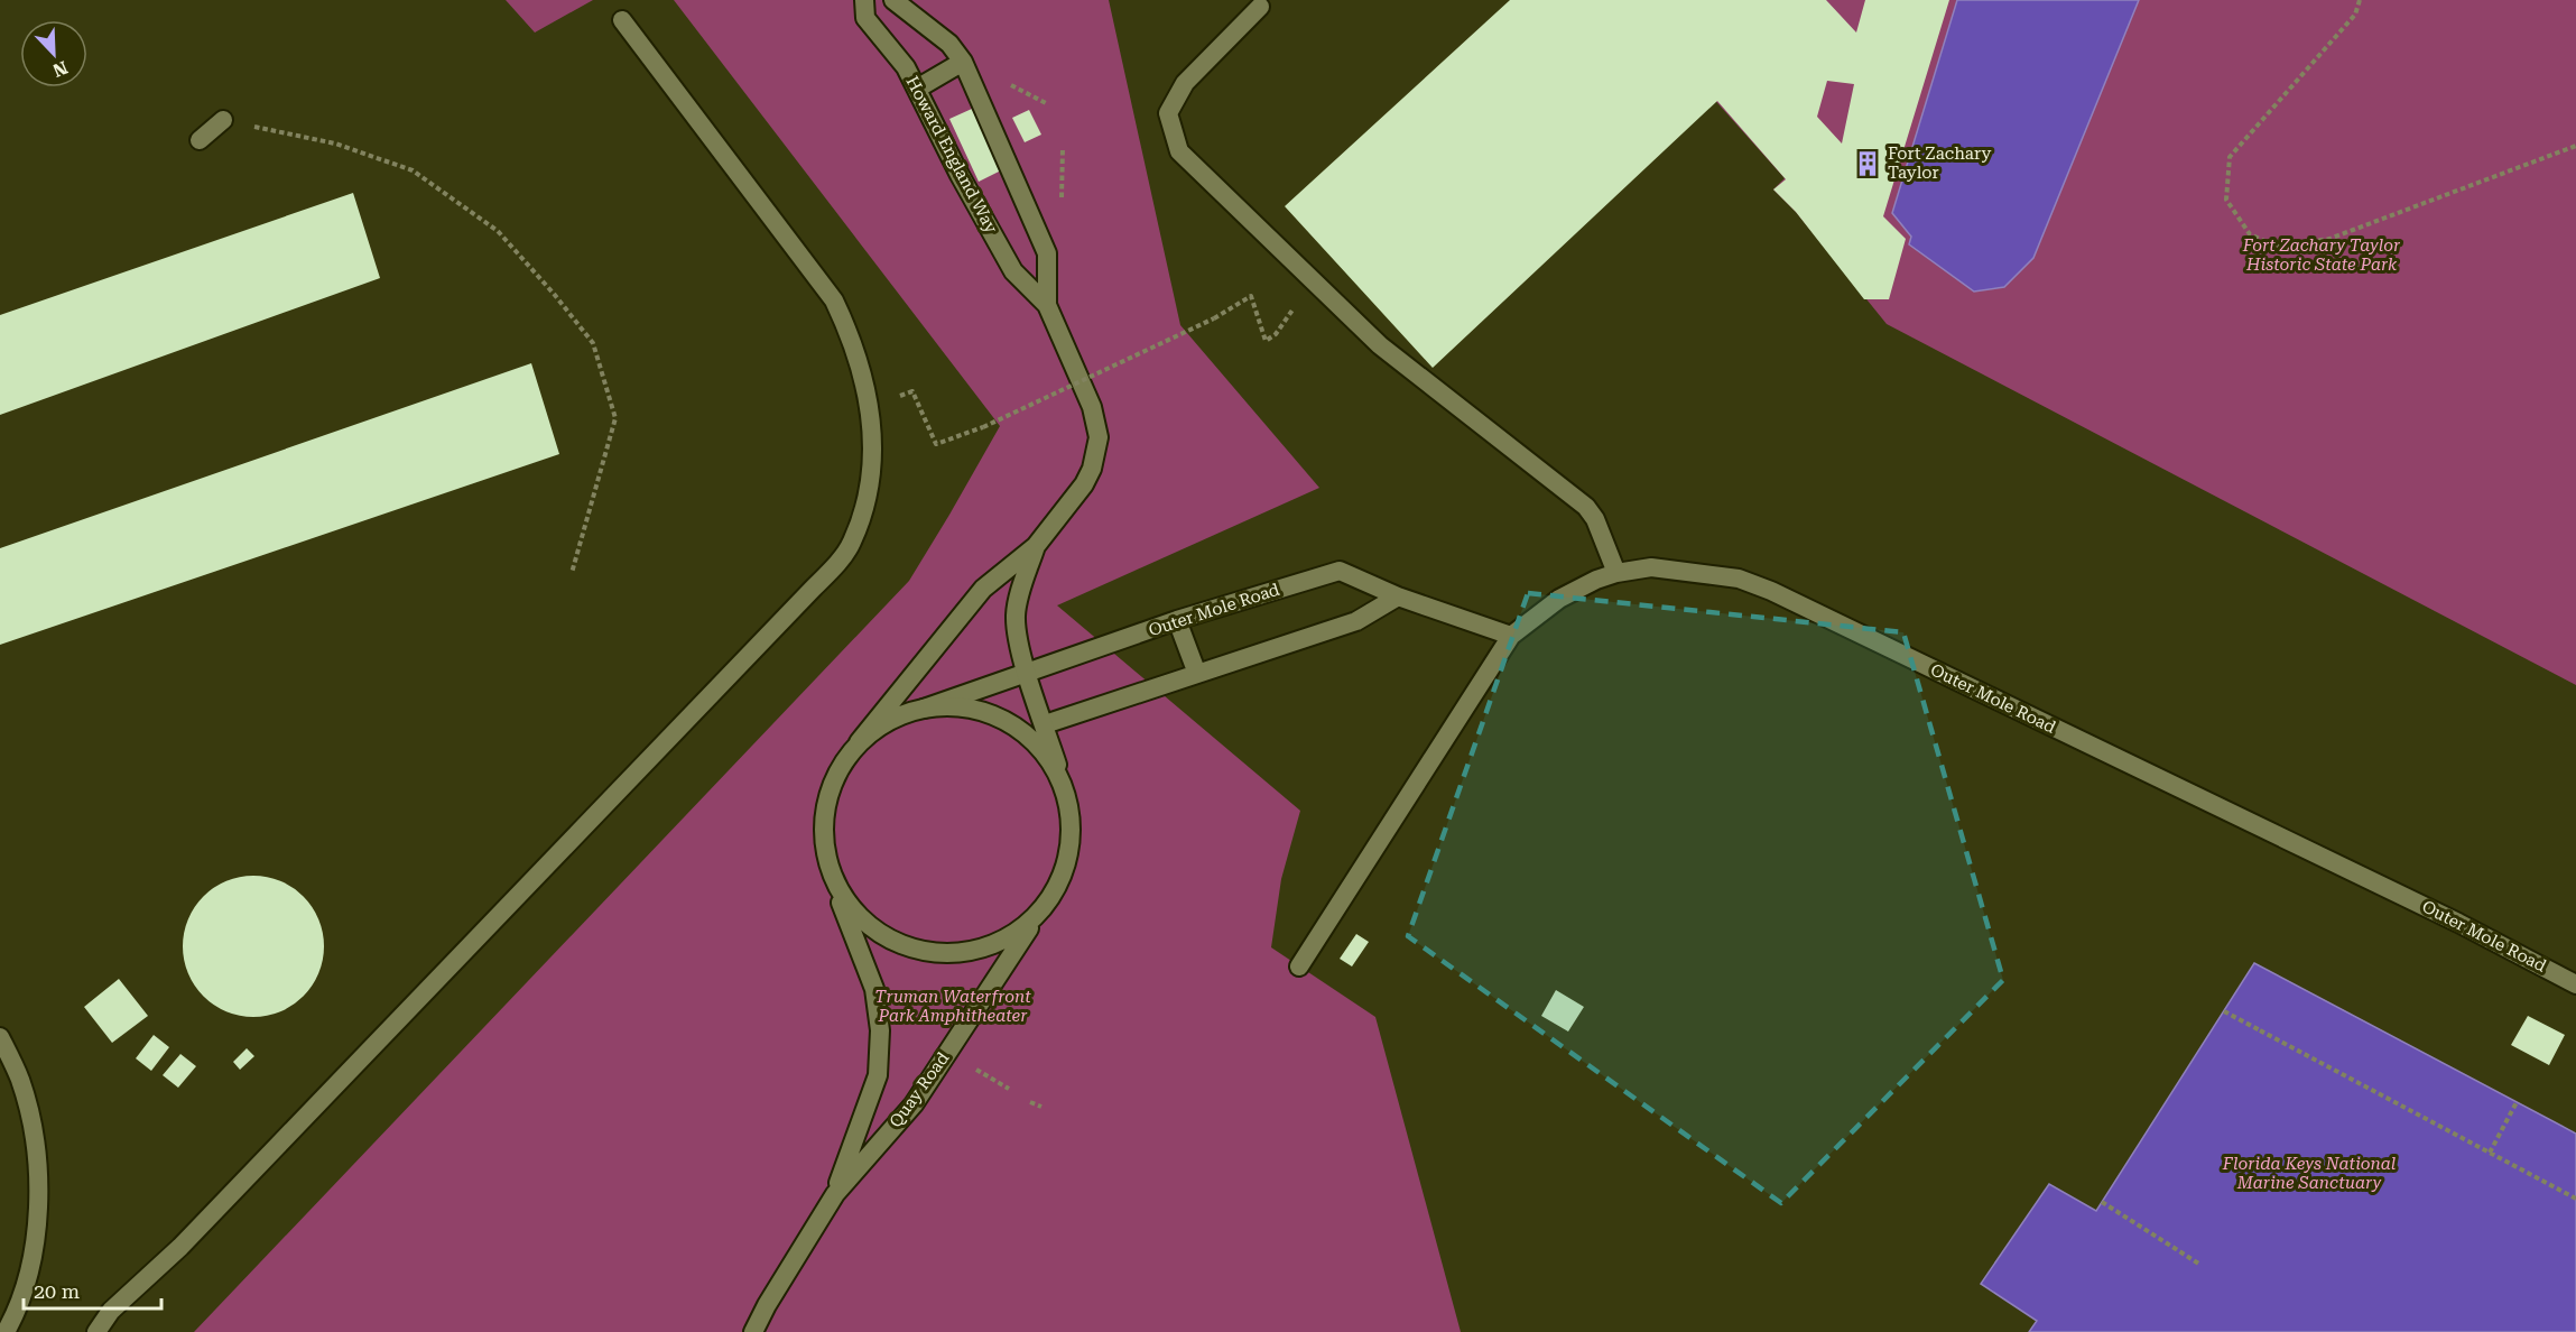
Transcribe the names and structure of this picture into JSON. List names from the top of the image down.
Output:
{
  "streets": {
    "street": ["Howard England Way", "Outer Mole Road", "Quay Road"]
  },
  "parks": ["Fort Zachary Taylor Historic State Park", "Truman Waterfront Park Amphitheater", "Florida Keys National Marine Sanctuary"],
  "places": {
    "building": ["Fort Zachary Taylor"]
  },
  "scale_bar": "20 m",
  "north": "bottom right"
}
